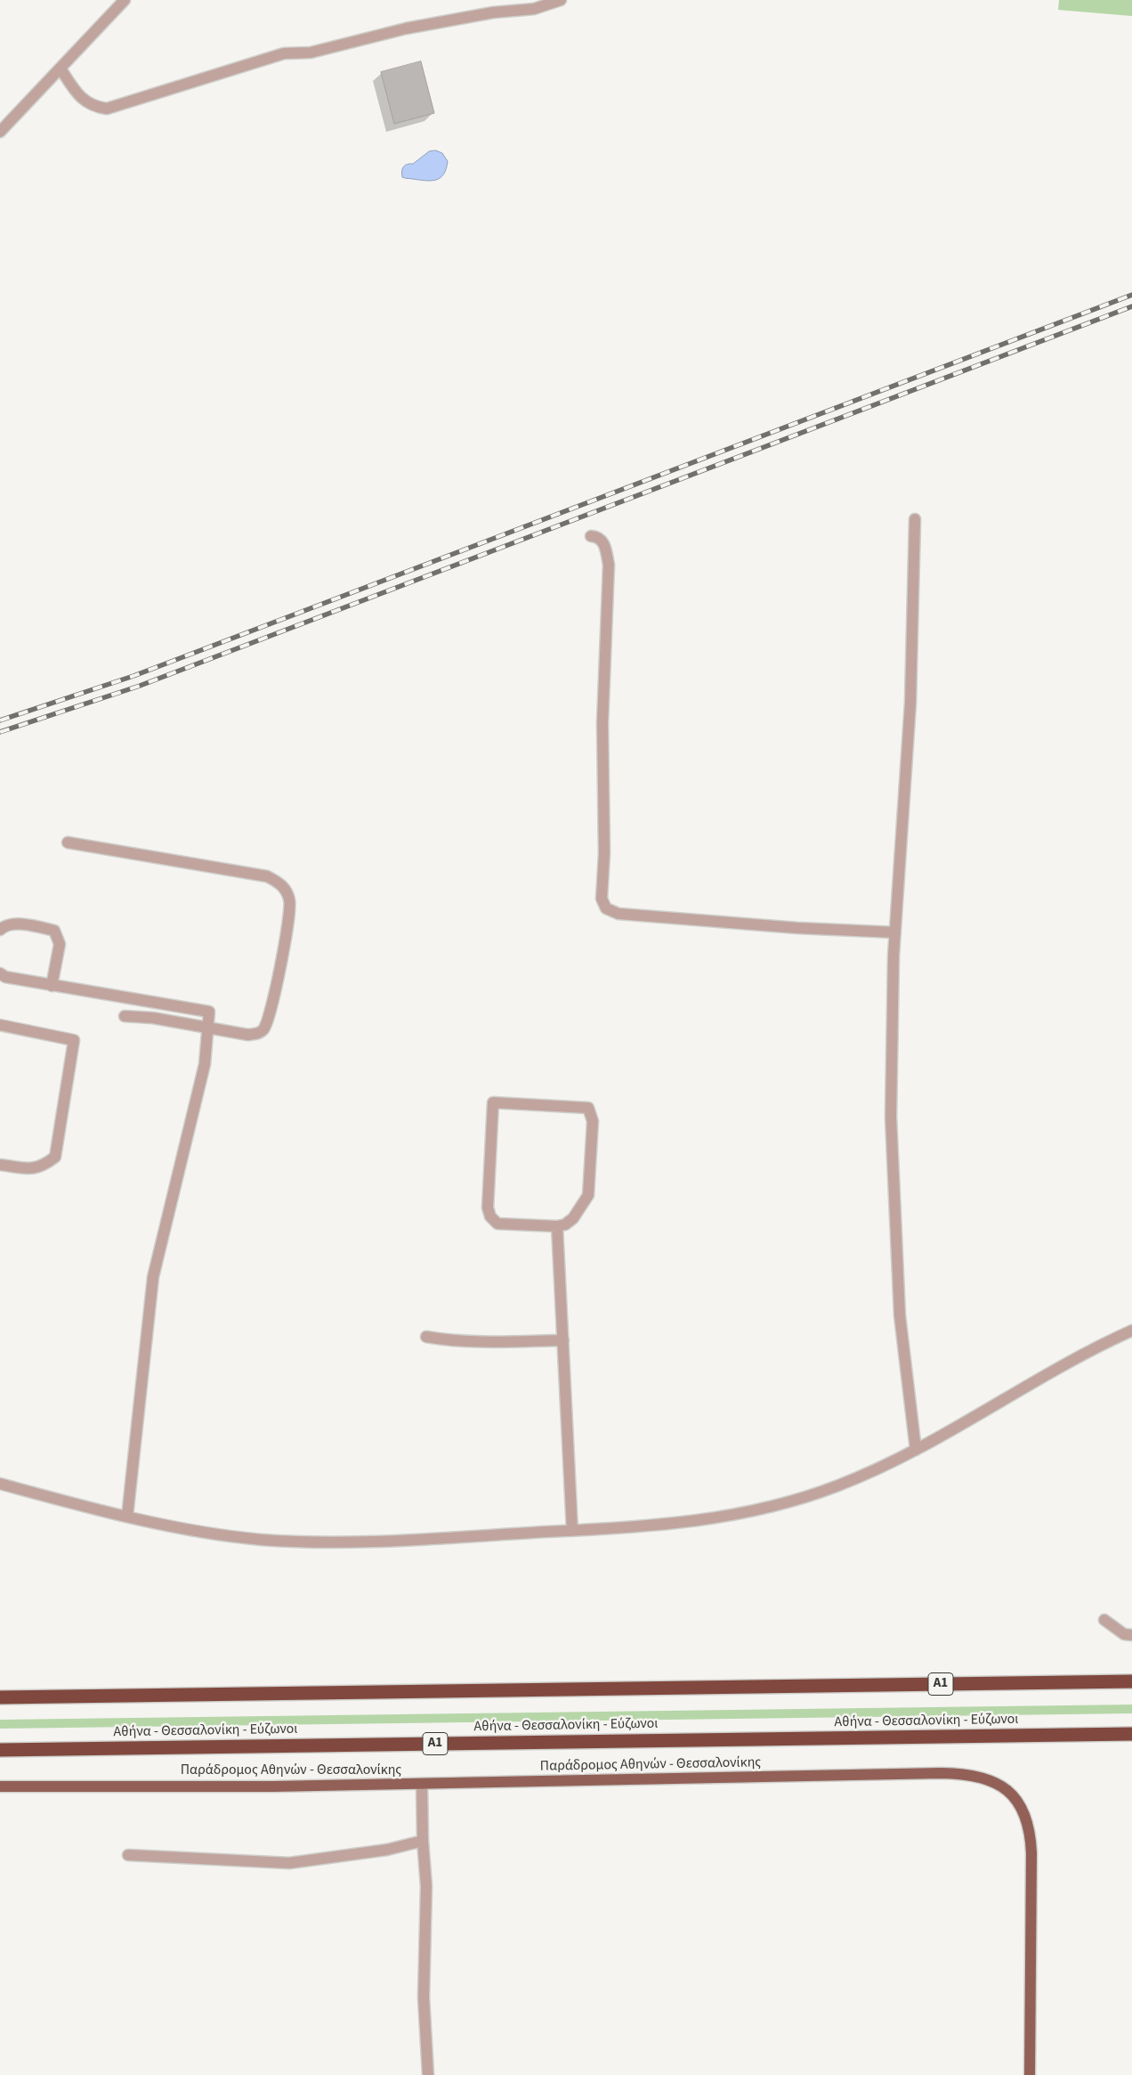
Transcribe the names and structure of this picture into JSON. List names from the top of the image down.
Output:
{
  "streets": {
    "highway": ["Α1", "Αθήνα - Θεσσαλονίκη - Εύζωνοι"],
    "main road": ["Παράδρομος Αθηνών - Θεσσαλονίκης"]
  }
}
